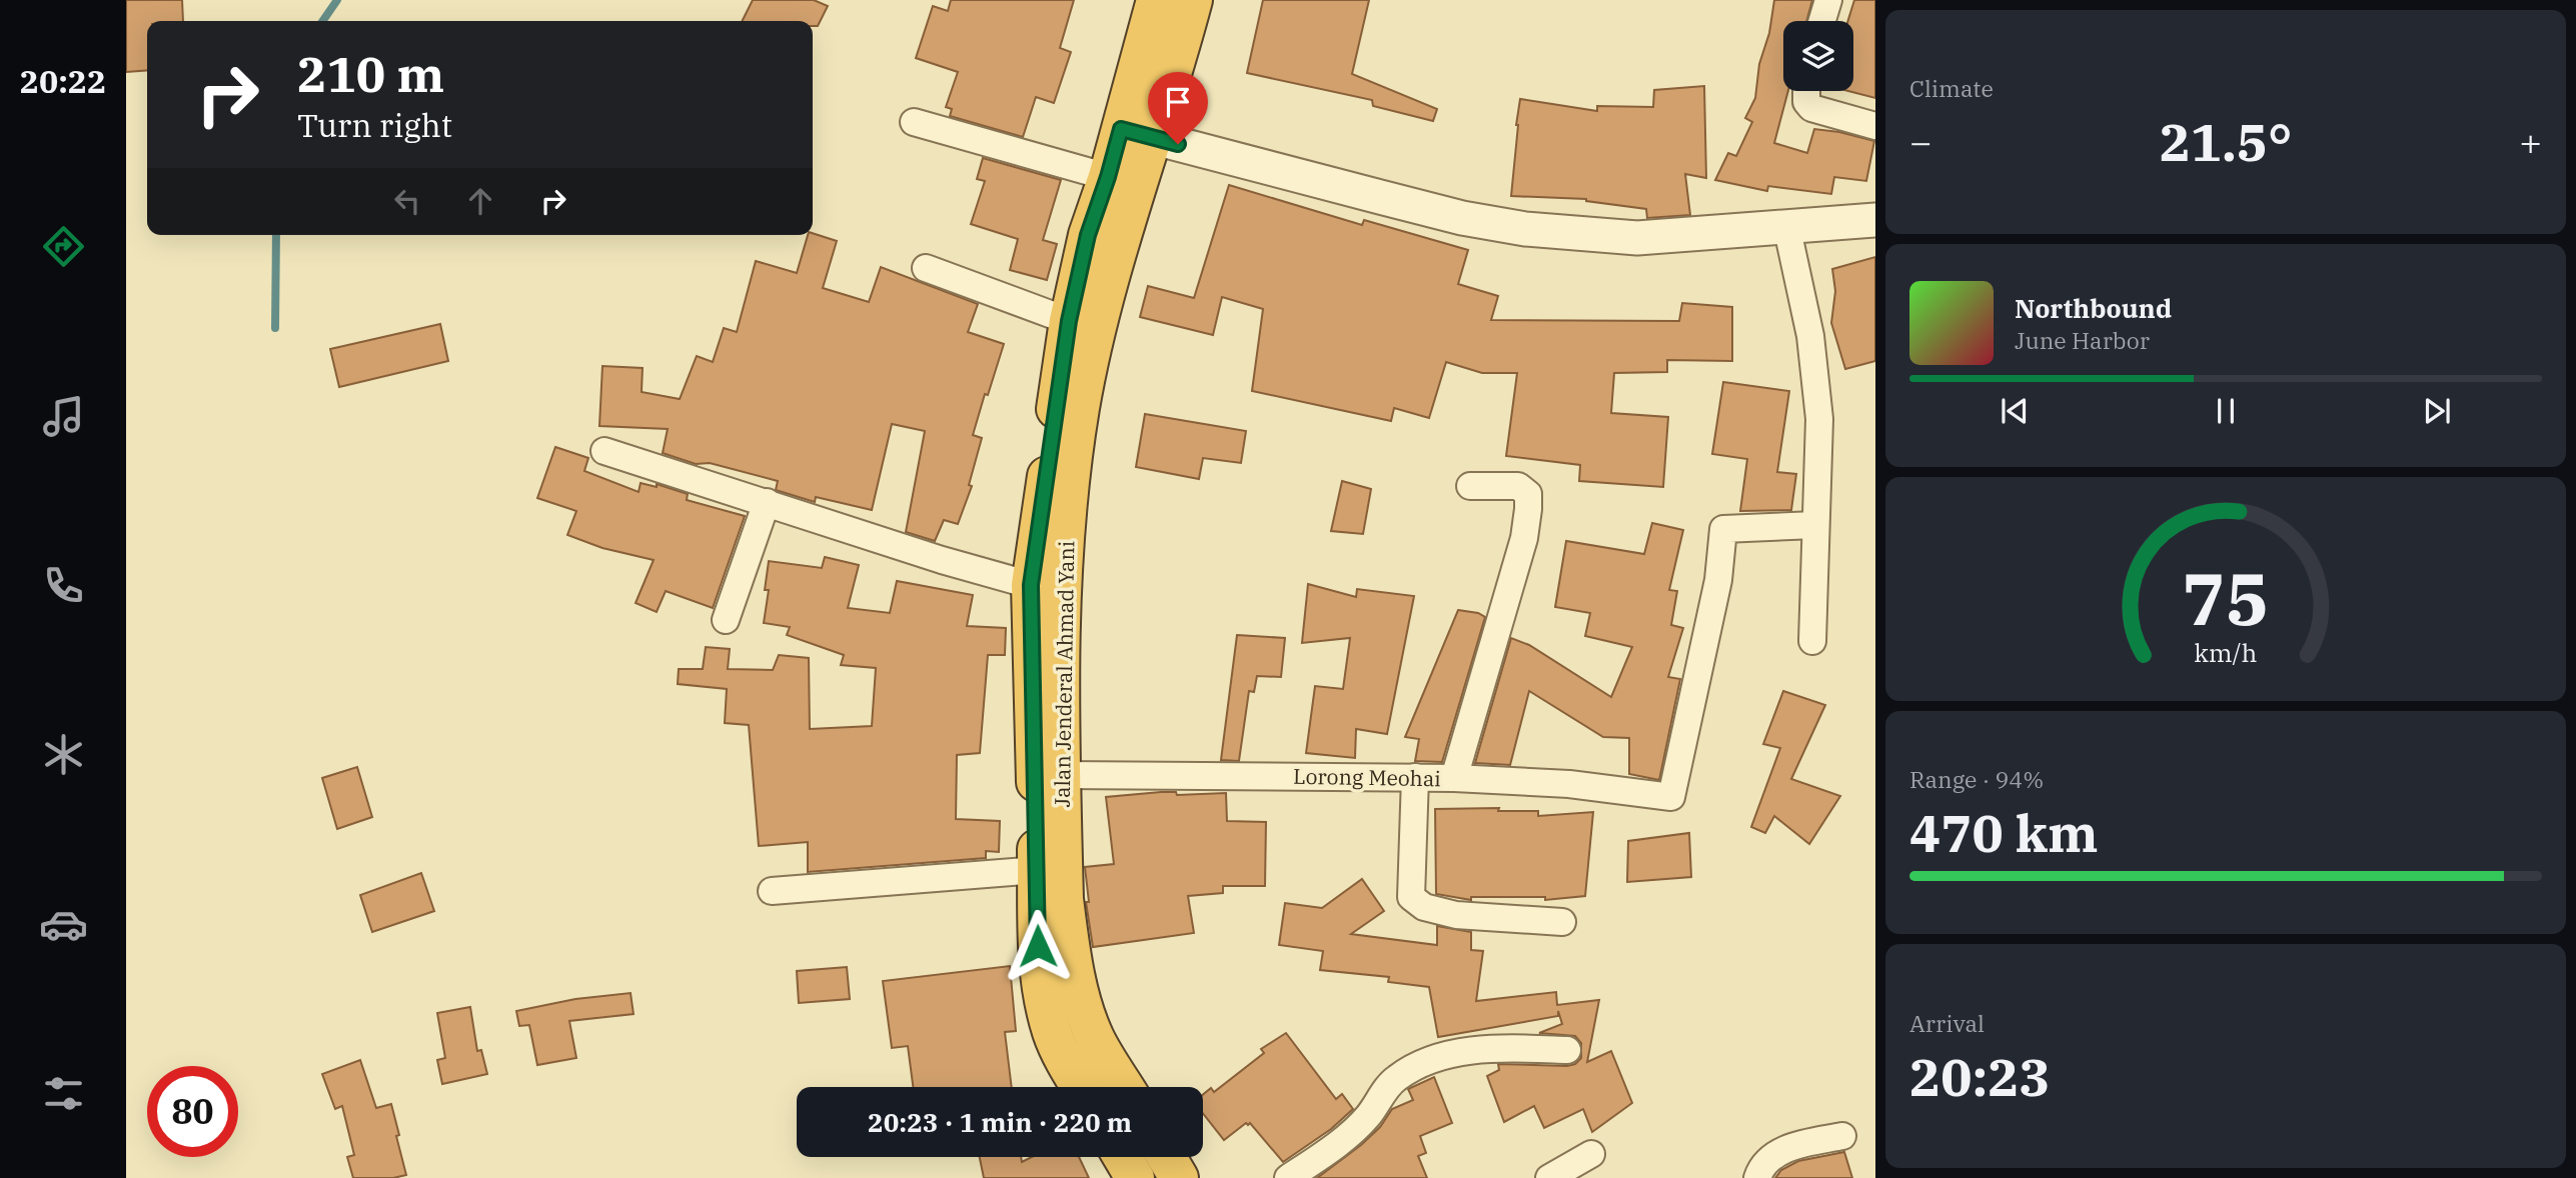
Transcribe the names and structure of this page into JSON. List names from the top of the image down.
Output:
{
  "streets": {
    "highway": ["Jalan Jenderal Ahmad Yani"],
    "street": ["Lorong Meohai"]
  },
  "crossings": [
    ["Jalan Jenderal Ahmad Yani", "Lorong Meohai"]
  ],
  "page": {
    "tabs": "20:22",
    "tile": [
      "Climate",
      ["Range · 94%", "470 km"],
      ["Arrival", "20:23"]
    ],
    "turn": ["210 m", "Turn right"],
    "heat": ["−", "21.5°", "+"],
    "song": ["Northbound", "June Harbor"],
    "limit": "80",
    "trip": "20:23 · 1 min · 220 m",
    "gauge": ["75", "km/h"]
  }
}
